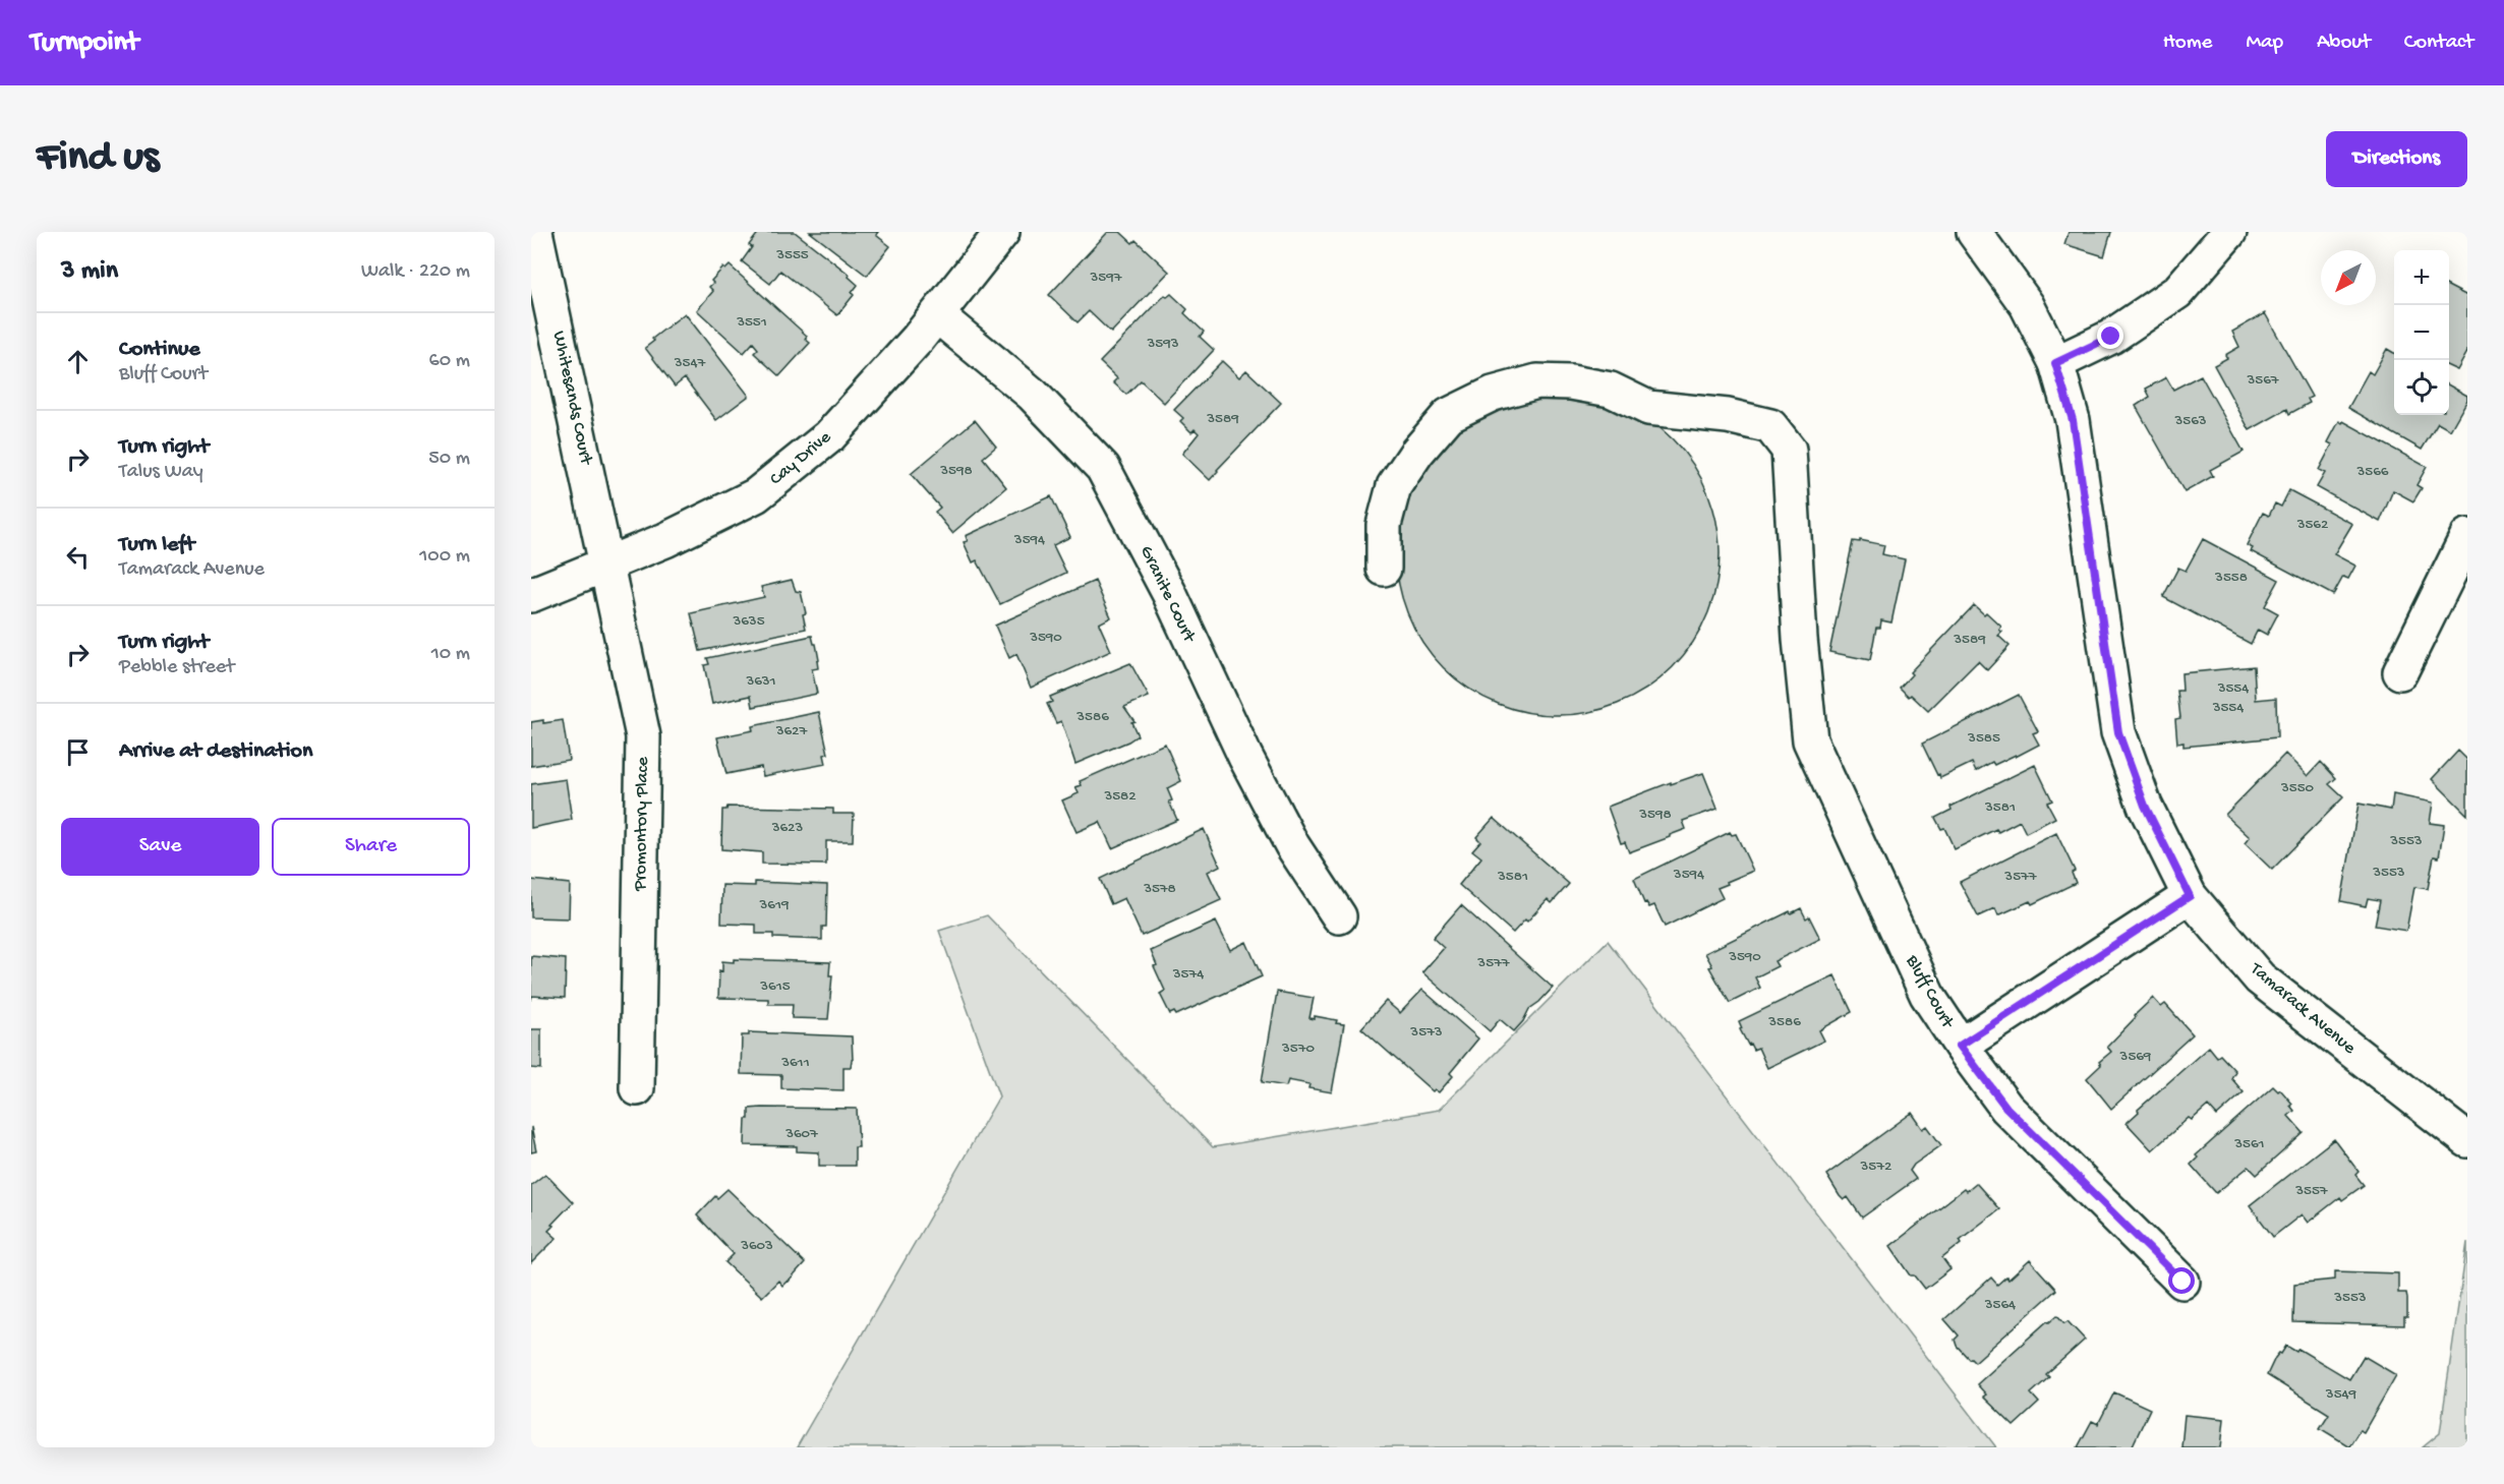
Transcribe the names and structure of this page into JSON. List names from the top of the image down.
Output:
{
  "streets": {
    "street": [
      "Whitesands Court",
      "Cay Drive",
      "Granite Court",
      "Promontory Place",
      "Bluff Court",
      "Tamarack Avenue"
    ]
  },
  "crossings": [
    ["Whitesands Court", "Cay Drive"],
    ["Whitesands Court", "Promontory Place"],
    ["Cay Drive", "Granite Court"],
    ["Cay Drive", "Promontory Place"]
  ],
  "house_numbers": [
    "3555",
    "3597",
    "3551",
    "3593",
    "3547",
    "3567",
    "3589",
    "3563",
    "3598",
    "3566",
    "3562",
    "3594",
    "3558",
    "3635",
    "3590",
    "3589",
    "3631",
    "3554",
    "3554",
    "3586",
    "3627",
    "3585",
    "3550",
    "3582",
    "3581",
    "3598",
    "3623",
    "3553",
    "3553",
    "3594",
    "3581",
    "3577",
    "3578",
    "3619",
    "3590",
    "3577",
    "3574",
    "3615",
    "3586",
    "3573",
    "3570",
    "3569",
    "3611",
    "3607",
    "3561",
    "3572",
    "3557",
    "3603",
    "3553",
    "3564",
    "3549"
  ],
  "north": "bottom left",
  "page": {
    "header": "Turnpoint",
    "nav": [
      "Home",
      "Map",
      "About",
      "Contact"
    ],
    "buttons": [
      "Directions",
      ["Save", "Share"]
    ],
    "title": "Find us",
    "heading": ["3 min", "Walk · 220 m"],
    "map_buttons": ["+", "−"],
    "list": [
      ["Continue", "Bluff Court", "60 m"],
      ["Turn right", "Talus Way", "50 m"],
      ["Turn left", "Tamarack Avenue", "100 m"],
      ["Turn right", "Pebble street", "10 m"],
      "Arrive at destination"
    ]
  }
}
